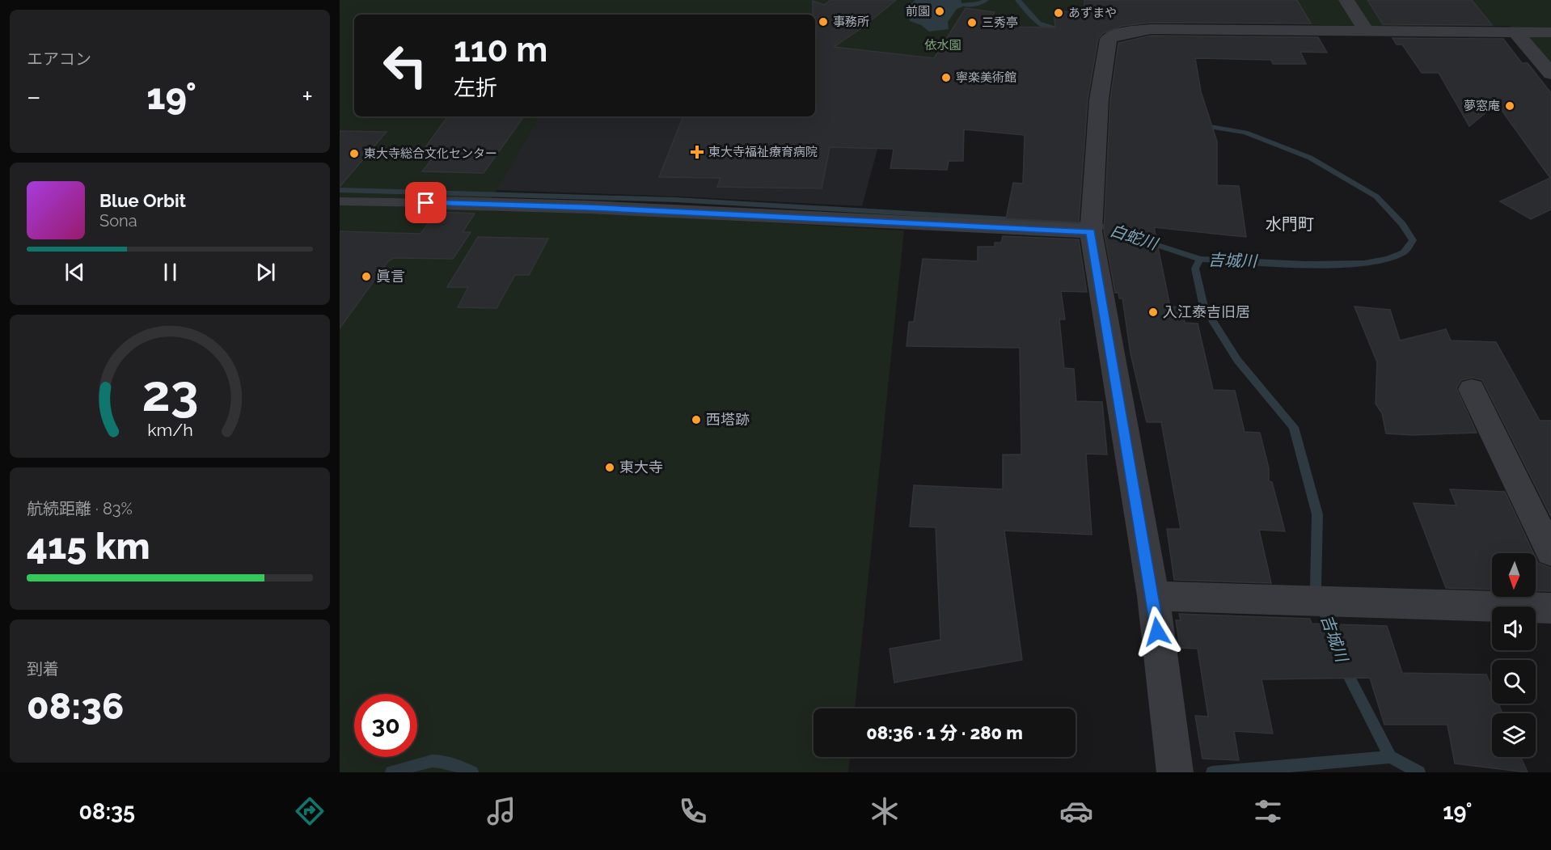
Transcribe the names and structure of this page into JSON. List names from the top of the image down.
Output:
{
  "districts": ["水門町"],
  "water": ["白蛇川", "吉城川"],
  "parks": ["依水園"],
  "places": {
    "other": [
      "前園",
      "あずまや",
      "事務所",
      "三秀亭",
      "寧楽美術館",
      "夢窓庵",
      "東大寺総合文化センター",
      "眞言",
      "入江泰吉旧居",
      "西塔跡",
      "東大寺"
    ],
    "health": ["東大寺福祉療育病院"]
  },
  "north": "bottom",
  "page": {
    "tile": [
      "エアコン",
      ["航続距離 · 83%", "415 km"],
      ["到着", "08:36"]
    ],
    "turn": ["110 m", "左折"],
    "heat": ["−", "19°", "+"],
    "song": ["Blue Orbit", "Sona"],
    "limit": "30",
    "trip": "08:36 · 1 分 · 280 m",
    "tabs": ["08:35", "19°"],
    "gauge": ["23", "km/h"]
  }
}
